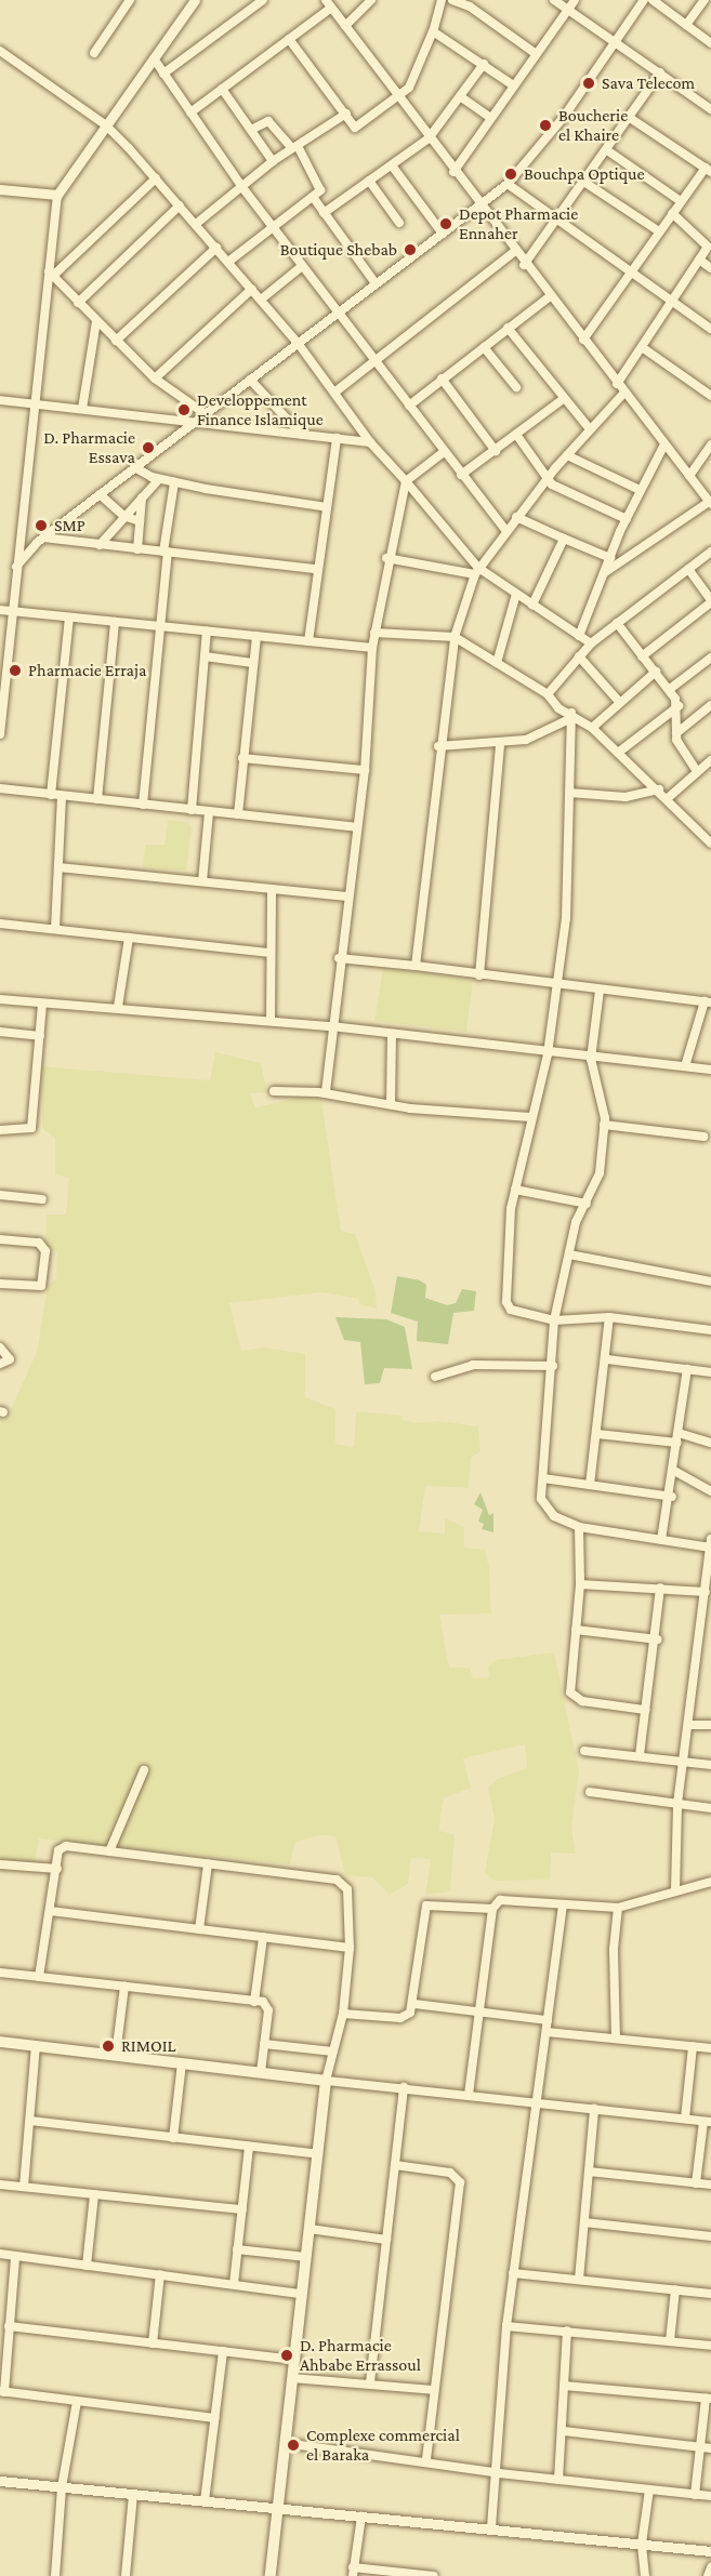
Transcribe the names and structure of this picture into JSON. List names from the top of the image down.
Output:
{
  "places": [
    "Sava Telecom",
    "Boucherie el Khaire",
    "Bouchpa Optique",
    "Depot Pharmacie Ennaher",
    "Boutique Shebab",
    "Developpement Finance Islamique",
    "D. Pharmacie Essava",
    "SMP",
    "Pharmacie Erraja",
    "RIMOIL",
    "D. Pharmacie Ahbabe Errassoul",
    "Complexe commercial el Baraka"
  ]
}
